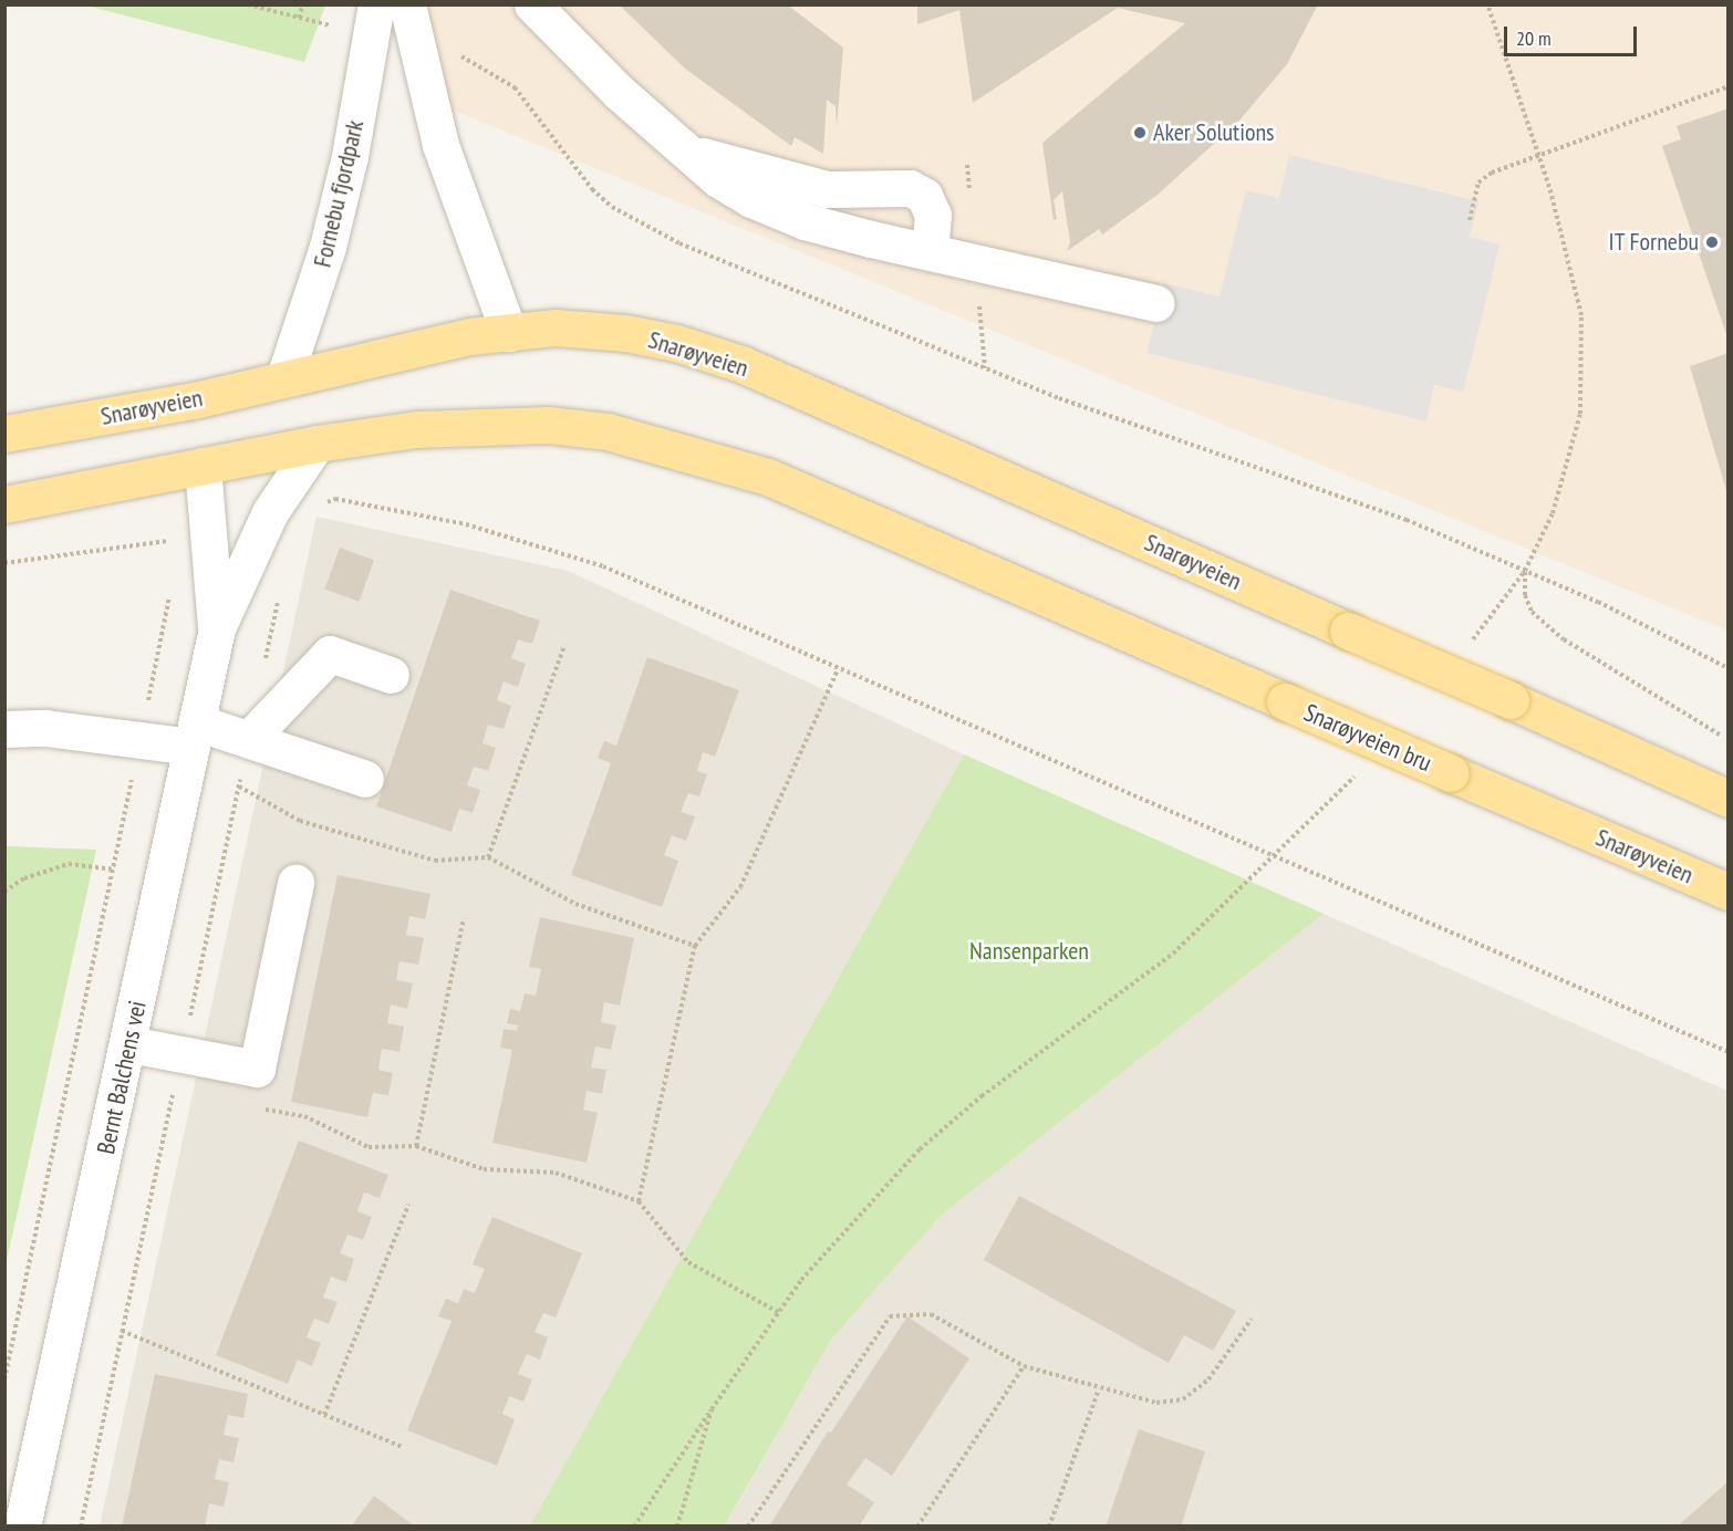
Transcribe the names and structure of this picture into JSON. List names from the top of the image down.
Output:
{
  "streets": {
    "main road": ["Snarøyveien", "Snarøyveien bru"],
    "street": ["Fornebu fjordpark", "Bernt Balchens vei"]
  },
  "crossings": [
    ["Fornebu fjordpark", "Snarøyveien"],
    ["Snarøyveien", "Snarøyveien bru"],
    ["Snarøyveien bru", "Bernt Balchens vei"]
  ],
  "parks": ["Nansenparken"],
  "places": ["Aker Solutions", "IT Fornebu"],
  "scale_bar": "20 m"
}
